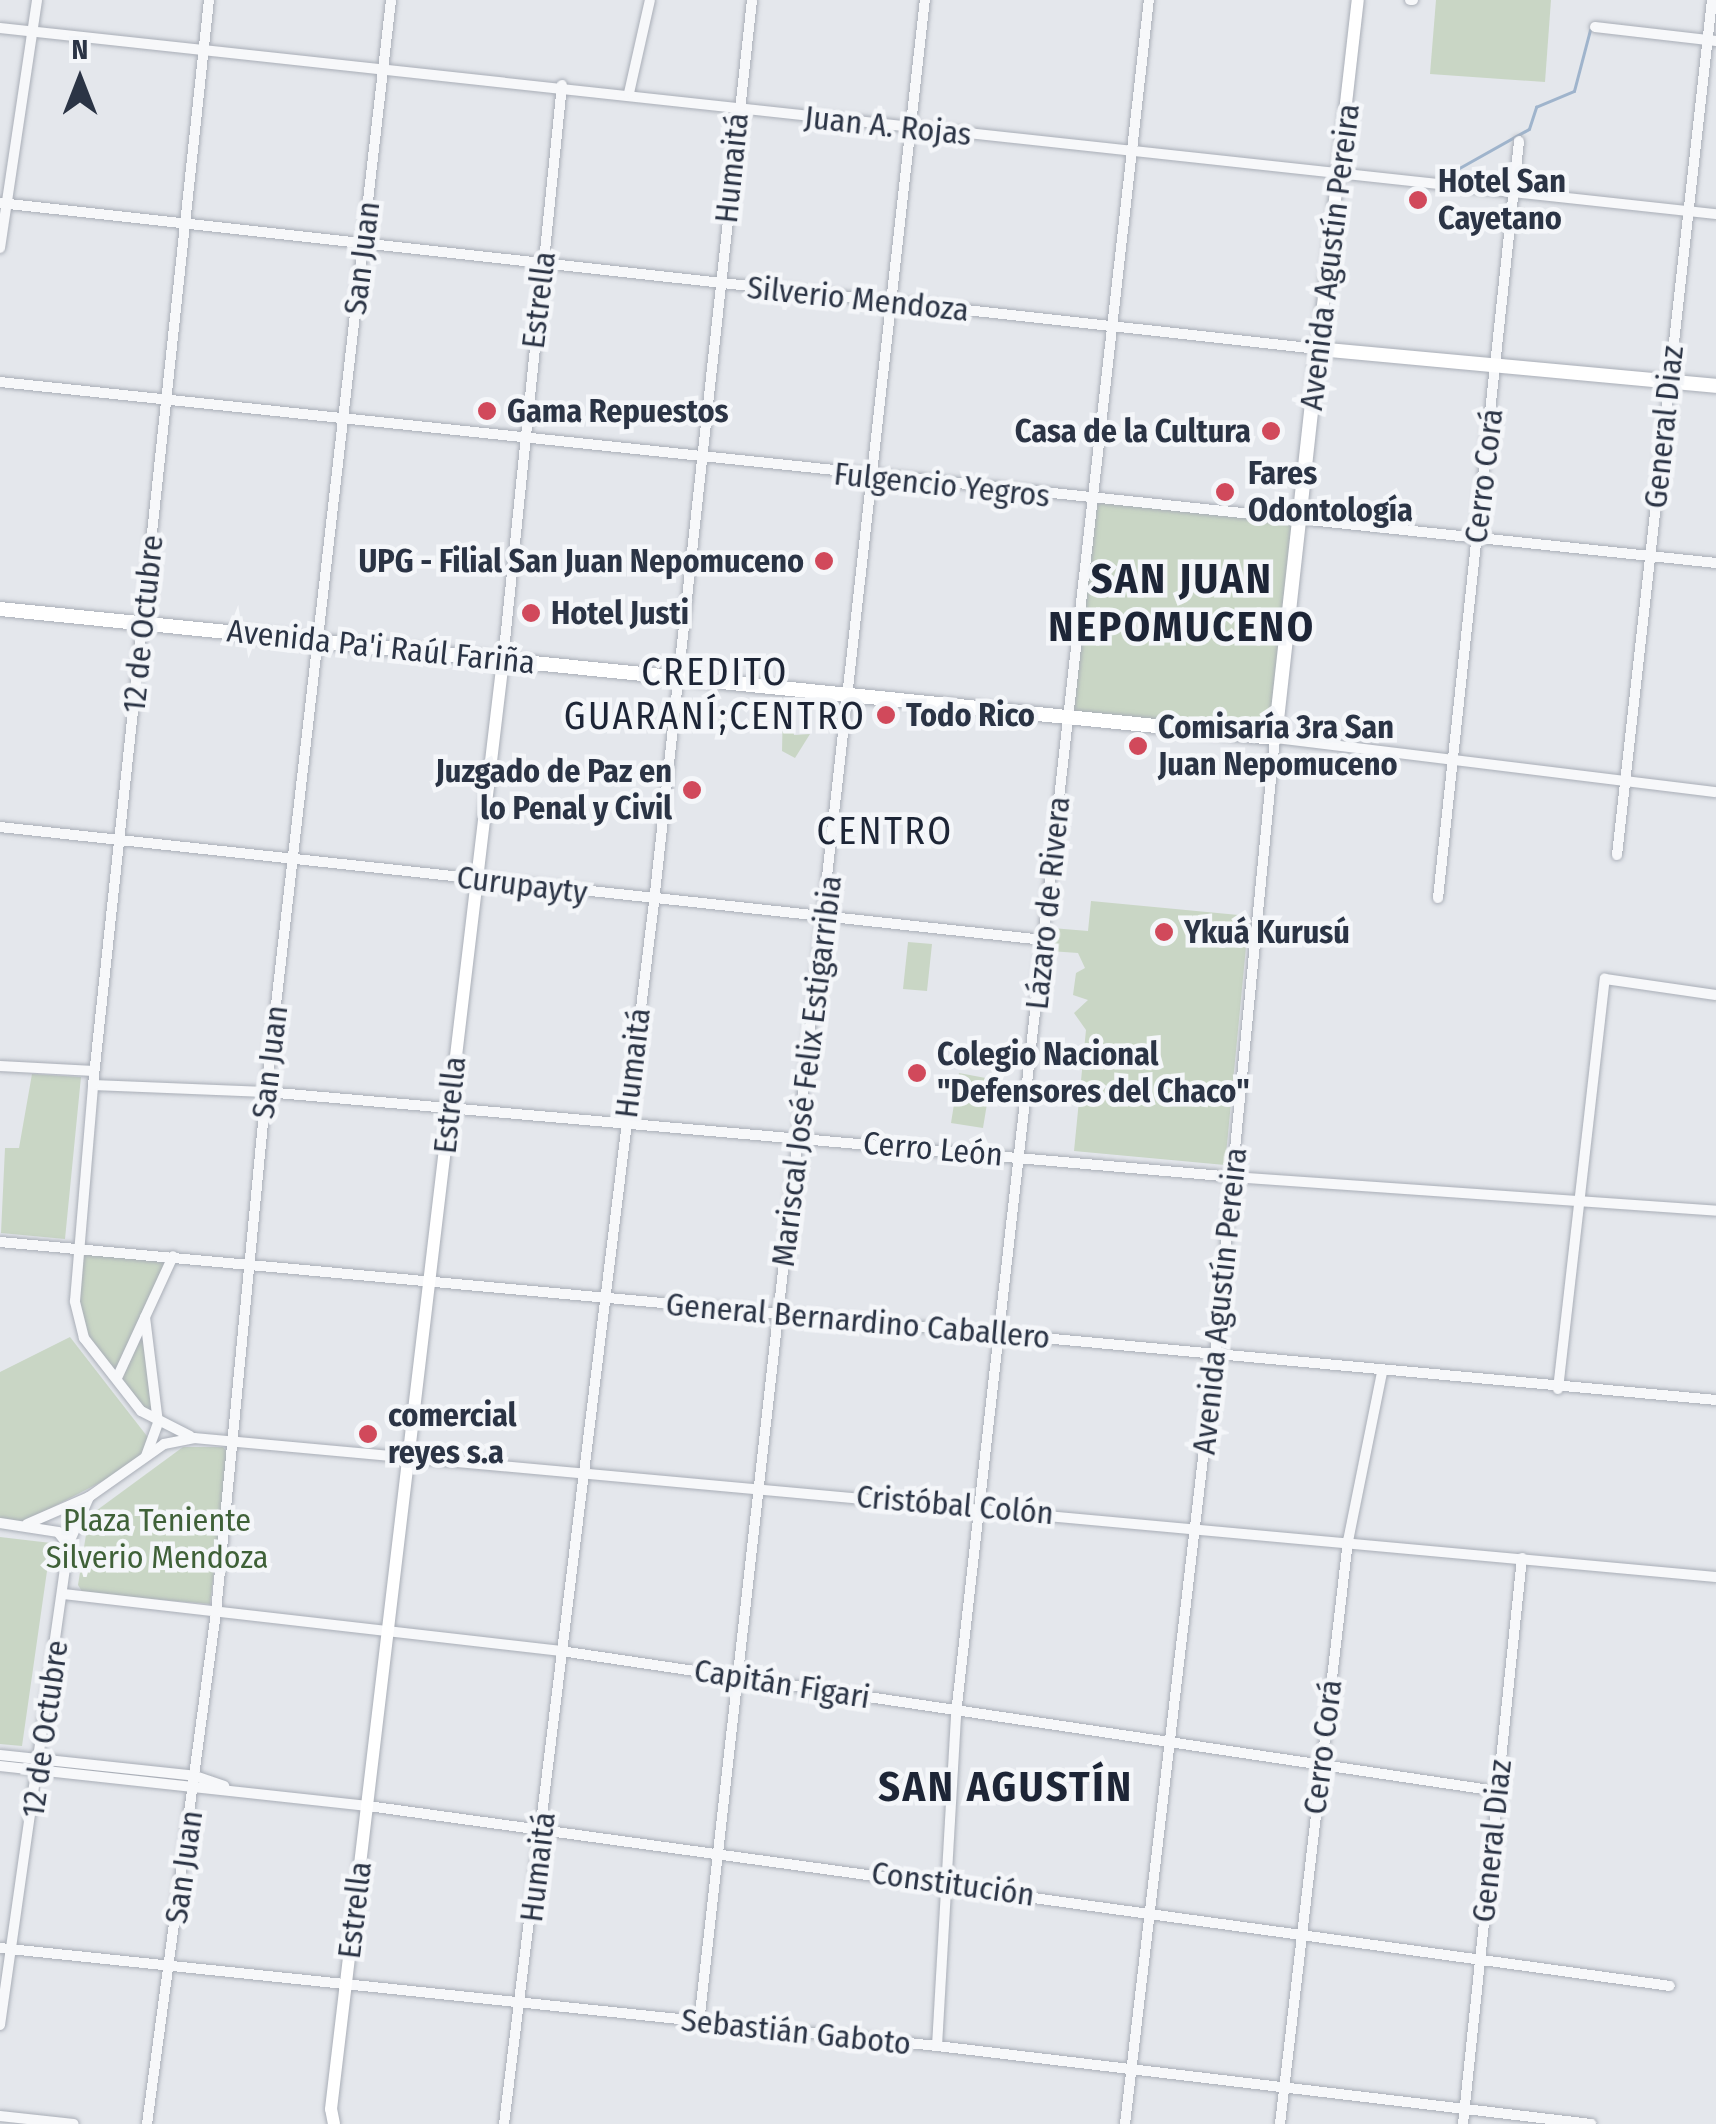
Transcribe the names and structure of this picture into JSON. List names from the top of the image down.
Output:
{
  "streets": {
    "highway": ["Avenida Agustín Pereira", "Silverio Mendoza", "Avenida Pa'i Raúl Fariña"],
    "main road": ["Estrella"],
    "street": [
      "Juan A. Rojas",
      "Humaitá",
      "San Juan",
      "General Diaz",
      "Cerro Corá",
      "Fulgencio Yegros",
      "12 de Octubre",
      "Curupayty",
      "Lázaro de Rivera",
      "Mariscal José Felix Estigarribia",
      "Cerro León",
      "General Bernardino Caballero",
      "Cristóbal Colón",
      "Capitán Figari",
      "Constitución",
      "Sebastián Gaboto"
    ]
  },
  "crossings": [
    ["Juan A. Rojas", "Humaitá"],
    ["Juan A. Rojas", "Avenida Agustín Pereira"],
    ["Juan A. Rojas", "San Juan"],
    ["Juan A. Rojas", "Estrella"],
    ["Juan A. Rojas", "General Diaz"],
    ["Juan A. Rojas", "Cerro Corá"],
    ["Juan A. Rojas", "12 de Octubre"],
    ["Juan A. Rojas", "Lázaro de Rivera"],
    ["Juan A. Rojas", "Mariscal José Felix Estigarribia"],
    ["Humaitá", "Silverio Mendoza"],
    ["Humaitá", "Fulgencio Yegros"],
    ["Humaitá", "Avenida Pa'i Raúl Fariña"],
    ["Humaitá", "Curupayty"],
    ["Humaitá", "Cerro León"],
    ["Humaitá", "General Bernardino Caballero"],
    ["Humaitá", "Cristóbal Colón"],
    ["Humaitá", "Capitán Figari"],
    ["Humaitá", "Constitución"],
    ["Humaitá", "Sebastián Gaboto"],
    ["Avenida Agustín Pereira", "Silverio Mendoza"],
    ["Avenida Agustín Pereira", "Fulgencio Yegros"],
    ["Avenida Agustín Pereira", "Avenida Pa'i Raúl Fariña"],
    ["Avenida Agustín Pereira", "Cerro León"],
    ["Avenida Agustín Pereira", "General Bernardino Caballero"],
    ["Avenida Agustín Pereira", "Cristóbal Colón"],
    ["Avenida Agustín Pereira", "Capitán Figari"],
    ["Avenida Agustín Pereira", "Constitución"],
    ["Avenida Agustín Pereira", "Sebastián Gaboto"],
    ["San Juan", "Silverio Mendoza"],
    ["San Juan", "Fulgencio Yegros"],
    ["San Juan", "Avenida Pa'i Raúl Fariña"],
    ["San Juan", "Curupayty"],
    ["San Juan", "Cerro León"],
    ["San Juan", "General Bernardino Caballero"],
    ["San Juan", "Cristóbal Colón"],
    ["San Juan", "Capitán Figari"],
    ["San Juan", "Constitución"],
    ["San Juan", "Sebastián Gaboto"],
    ["Silverio Mendoza", "Estrella"],
    ["Silverio Mendoza", "General Diaz"],
    ["Silverio Mendoza", "Cerro Corá"],
    ["Silverio Mendoza", "12 de Octubre"],
    ["Silverio Mendoza", "Lázaro de Rivera"],
    ["Silverio Mendoza", "Mariscal José Felix Estigarribia"],
    ["Estrella", "Fulgencio Yegros"],
    ["Estrella", "Avenida Pa'i Raúl Fariña"],
    ["Estrella", "Curupayty"],
    ["Estrella", "Cerro León"],
    ["Estrella", "General Bernardino Caballero"],
    ["Estrella", "Cristóbal Colón"],
    ["Estrella", "Capitán Figari"],
    ["Estrella", "Constitución"],
    ["Estrella", "Sebastián Gaboto"],
    ["General Diaz", "Fulgencio Yegros"],
    ["General Diaz", "Avenida Pa'i Raúl Fariña"],
    ["General Diaz", "Cristóbal Colón"],
    ["General Diaz", "Capitán Figari"],
    ["General Diaz", "Constitución"],
    ["General Diaz", "Sebastián Gaboto"],
    ["Cerro Corá", "Fulgencio Yegros"],
    ["Cerro Corá", "Avenida Pa'i Raúl Fariña"],
    ["Cerro Corá", "General Bernardino Caballero"],
    ["Cerro Corá", "Cristóbal Colón"],
    ["Cerro Corá", "Capitán Figari"],
    ["Cerro Corá", "Constitución"],
    ["Cerro Corá", "Sebastián Gaboto"],
    ["Fulgencio Yegros", "12 de Octubre"],
    ["Fulgencio Yegros", "Lázaro de Rivera"],
    ["Fulgencio Yegros", "Mariscal José Felix Estigarribia"],
    ["12 de Octubre", "Avenida Pa'i Raúl Fariña"],
    ["12 de Octubre", "Curupayty"],
    ["12 de Octubre", "Cerro León"],
    ["12 de Octubre", "General Bernardino Caballero"],
    ["12 de Octubre", "Capitán Figari"],
    ["12 de Octubre", "Constitución"],
    ["12 de Octubre", "Sebastián Gaboto"],
    ["Avenida Pa'i Raúl Fariña", "Lázaro de Rivera"],
    ["Avenida Pa'i Raúl Fariña", "Mariscal José Felix Estigarribia"],
    ["Curupayty", "Lázaro de Rivera"],
    ["Curupayty", "Mariscal José Felix Estigarribia"],
    ["Lázaro de Rivera", "Cerro León"],
    ["Lázaro de Rivera", "General Bernardino Caballero"],
    ["Lázaro de Rivera", "Cristóbal Colón"],
    ["Lázaro de Rivera", "Capitán Figari"],
    ["Lázaro de Rivera", "Constitución"],
    ["Lázaro de Rivera", "Sebastián Gaboto"],
    ["Mariscal José Felix Estigarribia", "Cerro León"],
    ["Mariscal José Felix Estigarribia", "General Bernardino Caballero"],
    ["Mariscal José Felix Estigarribia", "Cristóbal Colón"],
    ["Mariscal José Felix Estigarribia", "Capitán Figari"],
    ["Mariscal José Felix Estigarribia", "Constitución"],
    ["Mariscal José Felix Estigarribia", "Sebastián Gaboto"]
  ],
  "districts": [
    "SAN JUAN NEPOMUCENO",
    "CREDITO GUARANÍ;CENTRO",
    "CENTRO",
    "SAN AGUSTÍN"
  ],
  "parks": ["Plaza Teniente Silverio Mendoza"],
  "places": [
    "Hotel San Cayetano",
    "Gama Repuestos",
    "Casa de la Cultura",
    "Fares Odontología",
    "UPG - Filial San Juan Nepomuceno",
    "Hotel Justi",
    "Todo Rico",
    "Comisaría 3ra San Juan Nepomuceno",
    "Juzgado de Paz en lo Penal y Civil",
    "Ykuá Kurusú",
    "Colegio Nacional \"Defensores del Chaco\"",
    "comercial reyes s.a"
  ],
  "north": "top"
}
